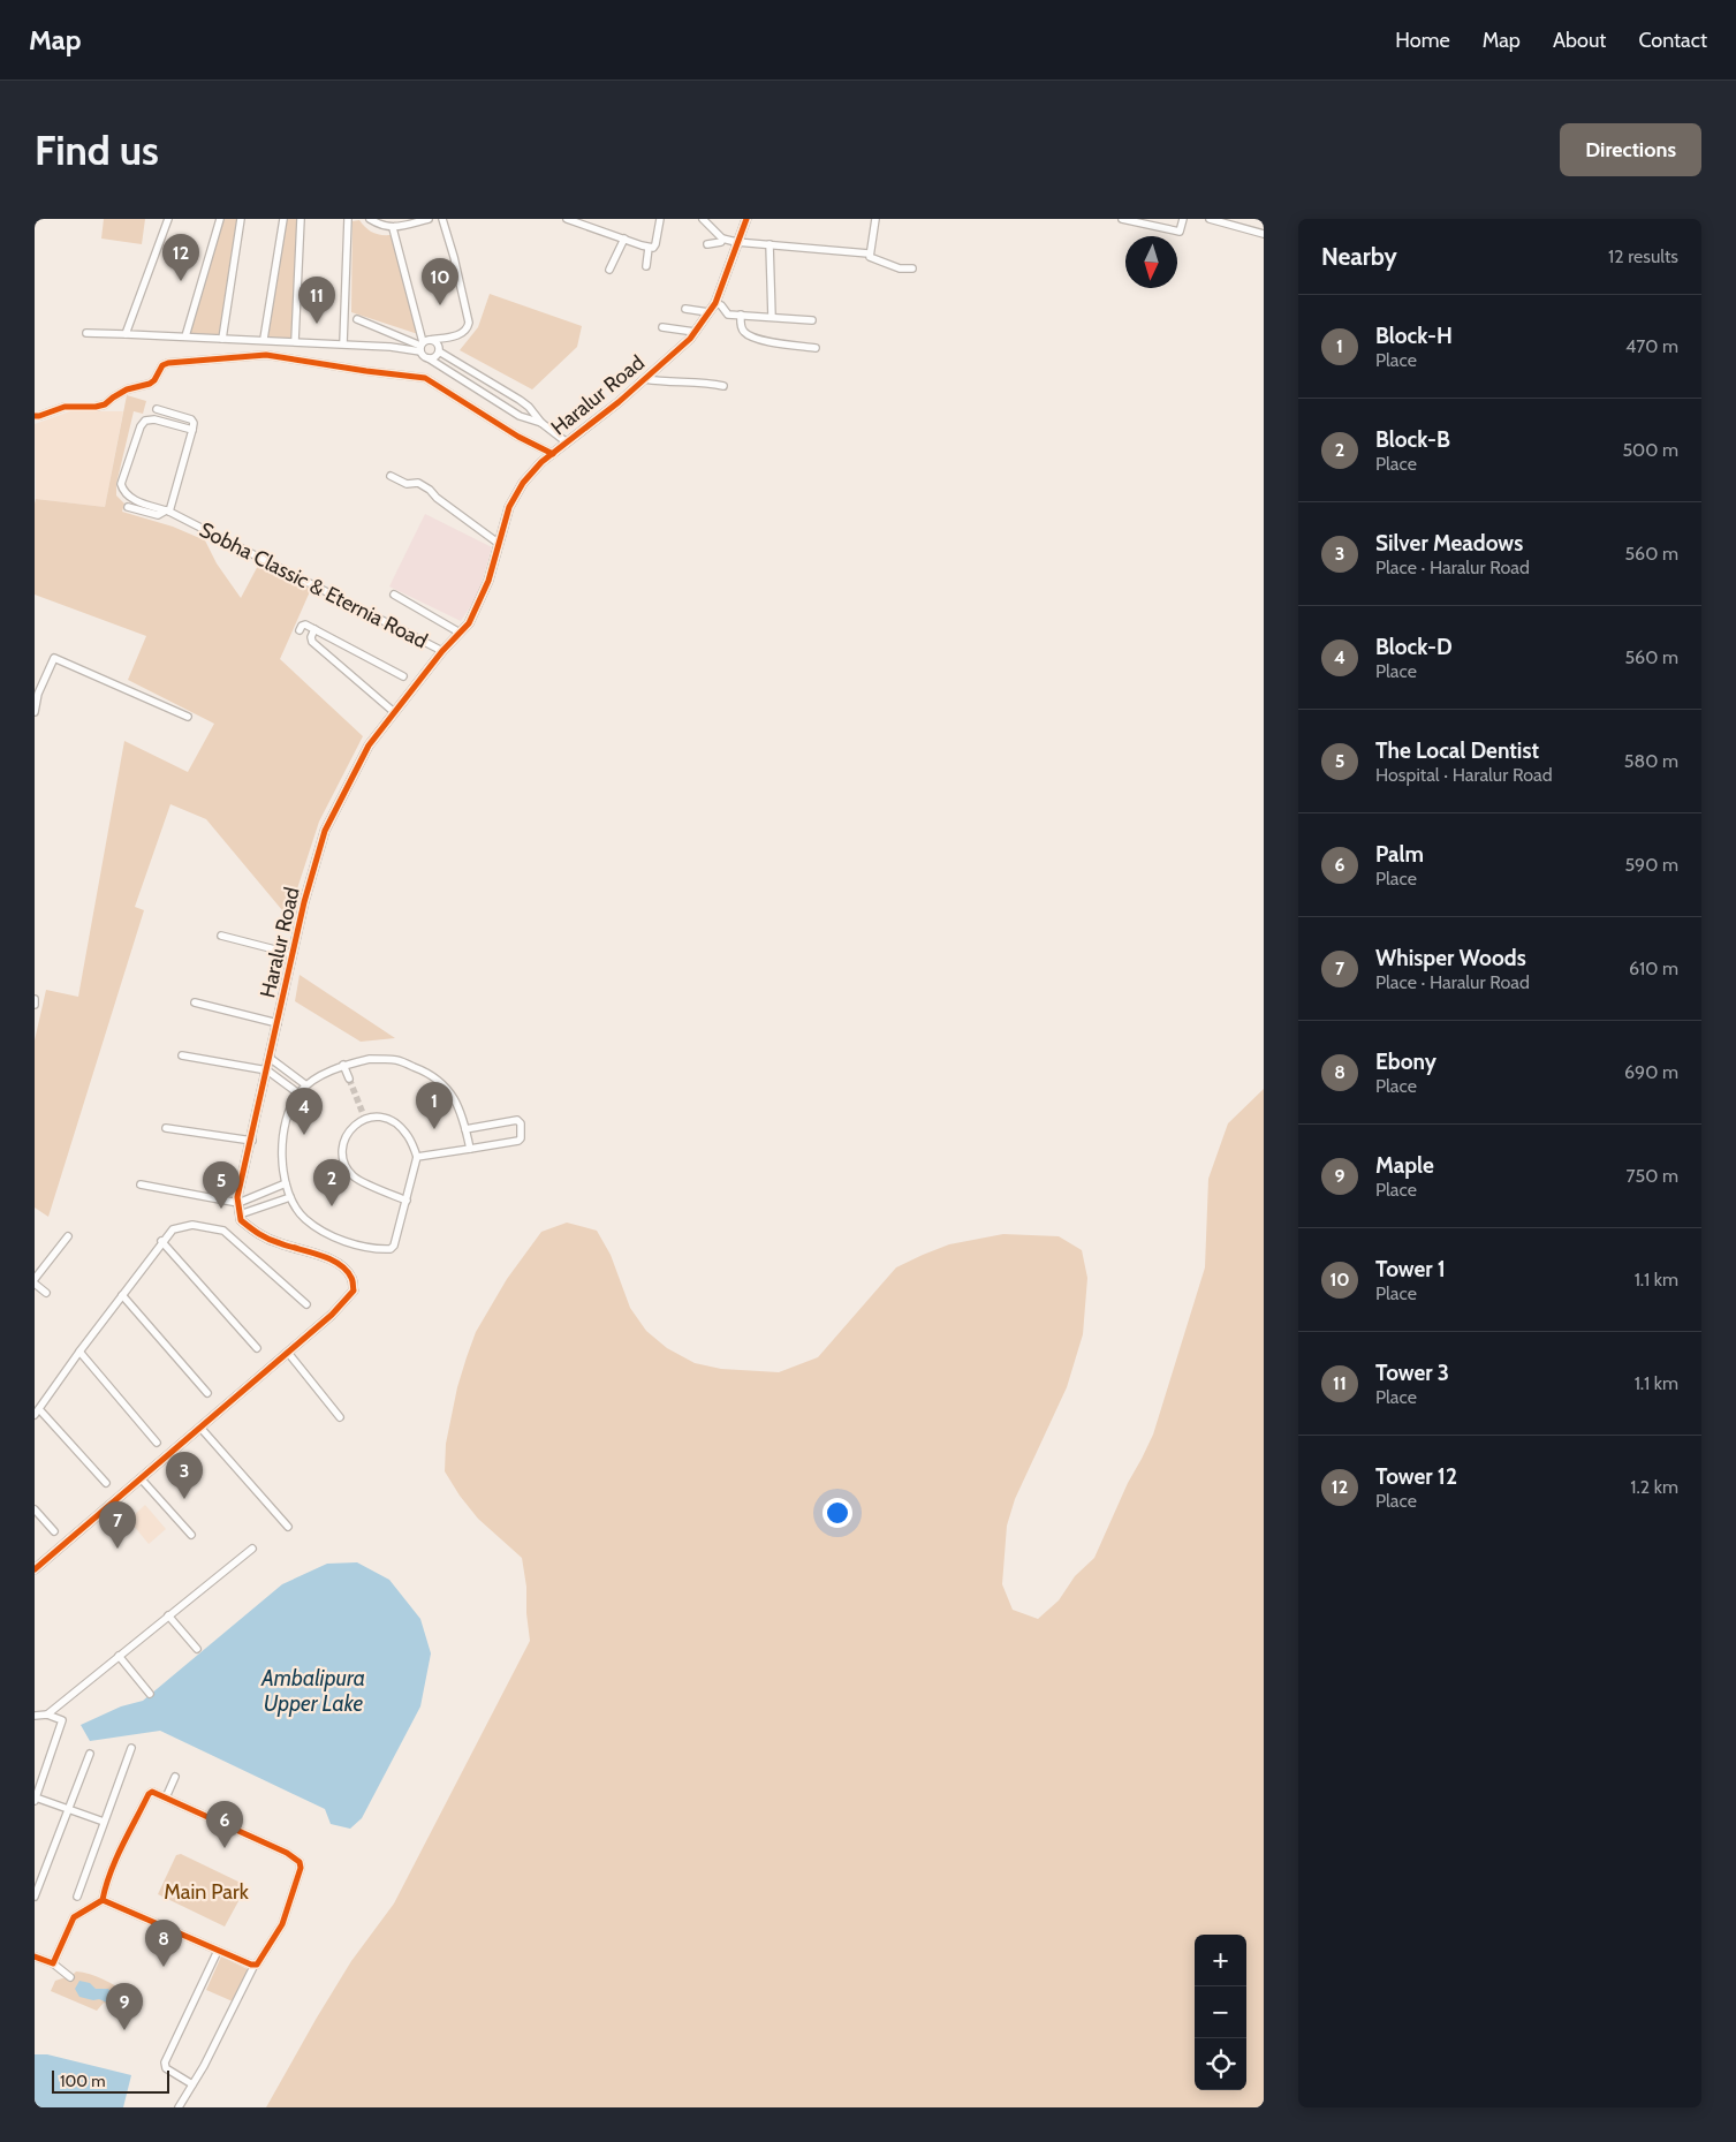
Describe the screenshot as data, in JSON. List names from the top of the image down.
{
  "streets": {
    "street": ["Haralur Road", "Sobha Classic & Eternia Road"]
  },
  "crossings": [
    ["Haralur Road", "Sobha Classic & Eternia Road"]
  ],
  "water": ["Ambalipura Upper Lake"],
  "parks": ["Main Park"],
  "scale_bar": "100 m",
  "north": "bottom",
  "page": {
    "header": "Map",
    "nav": [
      "Home",
      "Map",
      "About",
      "Contact"
    ],
    "buttons": "Directions",
    "title": "Find us",
    "heading": ["Nearby", "12 results"],
    "pins": [
      "12",
      "10",
      "11",
      "1",
      "4",
      "2",
      "5",
      "3",
      "7",
      "6",
      "8",
      "9"
    ],
    "list": [
      {
        "mark": "1",
        "name": "Block-H",
        "note": "Place",
        "value": "470 m"
      },
      {
        "mark": "2",
        "name": "Block-B",
        "note": "Place",
        "value": "500 m"
      },
      {
        "mark": "3",
        "name": "Silver Meadows",
        "note": "Place · Haralur Road",
        "value": "560 m"
      },
      {
        "mark": "4",
        "name": "Block-D",
        "note": "Place",
        "value": "560 m"
      },
      {
        "mark": "5",
        "name": "The Local Dentist",
        "note": "Hospital · Haralur Road",
        "value": "580 m"
      },
      {
        "mark": "6",
        "name": "Palm",
        "note": "Place",
        "value": "590 m"
      },
      {
        "mark": "7",
        "name": "Whisper Woods",
        "note": "Place · Haralur Road",
        "value": "610 m"
      },
      {
        "mark": "8",
        "name": "Ebony",
        "note": "Place",
        "value": "690 m"
      },
      {
        "mark": "9",
        "name": "Maple",
        "note": "Place",
        "value": "750 m"
      },
      {
        "mark": "10",
        "name": "Tower 1",
        "note": "Place",
        "value": "1.1 km"
      },
      {
        "mark": "11",
        "name": "Tower 3",
        "note": "Place",
        "value": "1.1 km"
      },
      {
        "mark": "12",
        "name": "Tower 12",
        "note": "Place",
        "value": "1.2 km"
      }
    ],
    "map_buttons": ["+", "−"],
    "scale": "100 m"
  }
}
